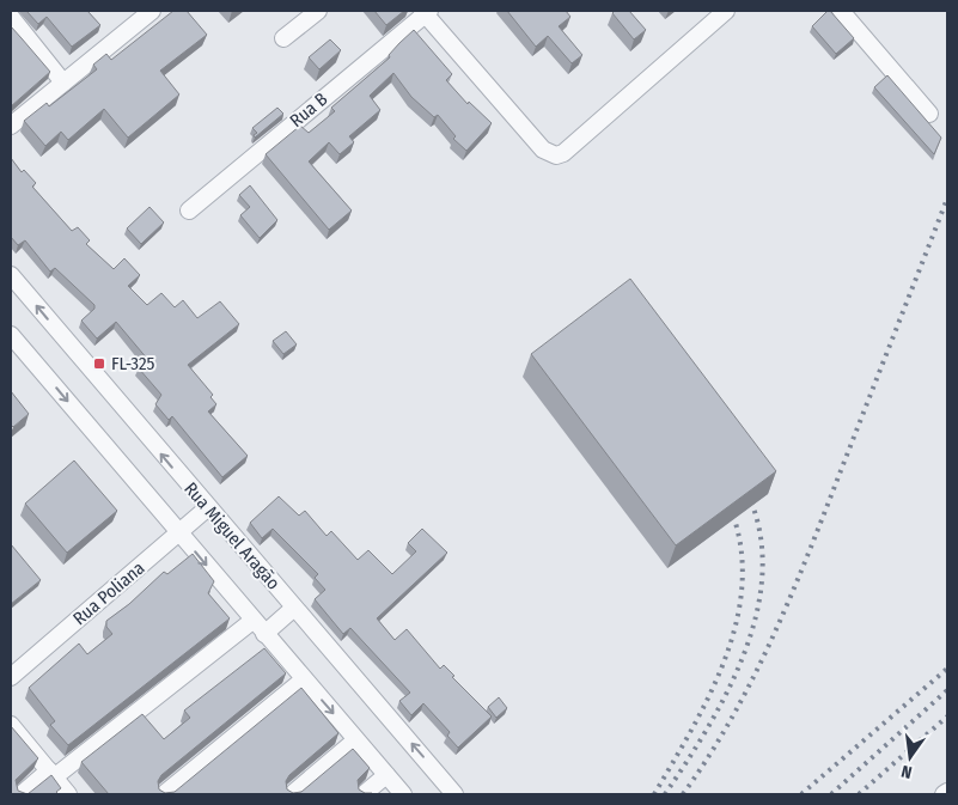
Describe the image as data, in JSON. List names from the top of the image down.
{
  "streets": {
    "street": ["Rua B", "Rua Miguel Aragão", "Rua Poliana"]
  },
  "crossings": [
    ["Rua Miguel Aragão", "Rua Poliana"]
  ],
  "places": {
    "transit": ["FL-325"]
  },
  "north": "bottom"
}
